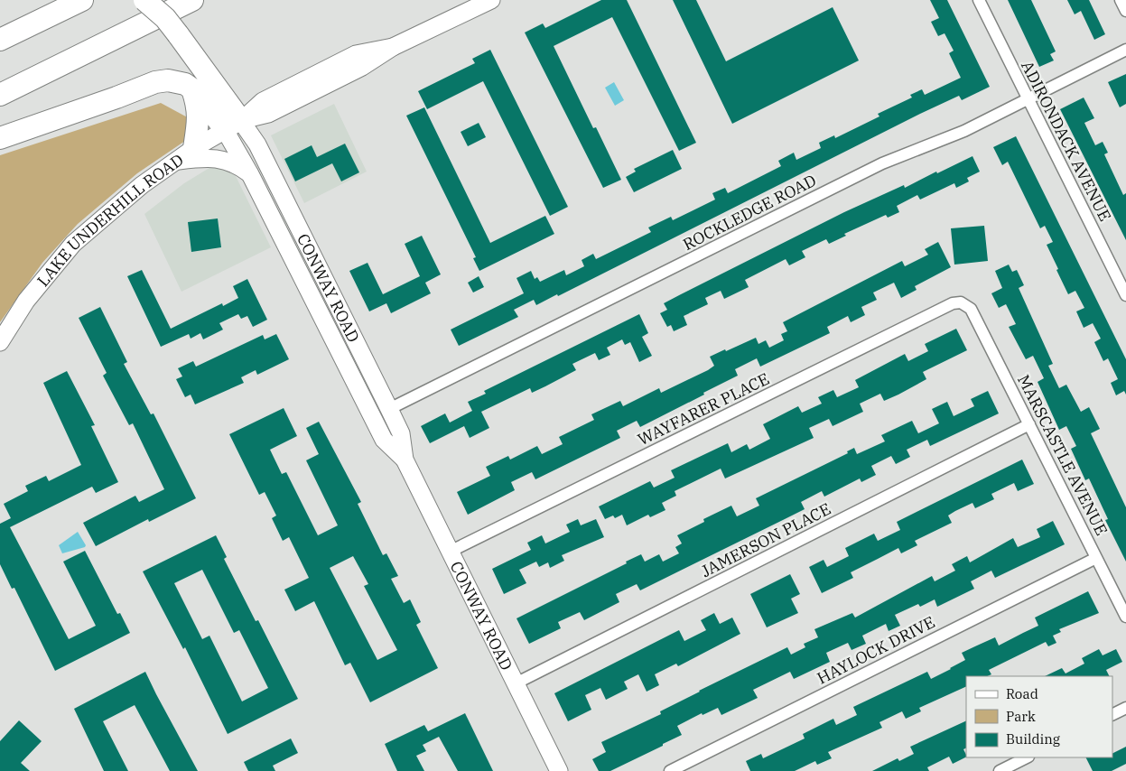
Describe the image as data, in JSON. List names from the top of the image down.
{
  "streets": {
    "main road": ["LAKE UNDERHILL ROAD", "CONWAY ROAD"],
    "street": [
      "ADIRONDACK AVENUE",
      "ROCKLEDGE ROAD",
      "WAYFARER PLACE",
      "MARSCASTLE AVENUE",
      "JAMERSON PLACE",
      "HAYLOCK DRIVE"
    ]
  },
  "crossings": [
    ["ADIRONDACK AVENUE", "ROCKLEDGE ROAD"],
    ["ROCKLEDGE ROAD", "CONWAY ROAD"],
    ["LAKE UNDERHILL ROAD", "CONWAY ROAD"],
    ["CONWAY ROAD", "WAYFARER PLACE"],
    ["CONWAY ROAD", "JAMERSON PLACE"],
    ["WAYFARER PLACE", "MARSCASTLE AVENUE"],
    ["MARSCASTLE AVENUE", "JAMERSON PLACE"],
    ["MARSCASTLE AVENUE", "HAYLOCK DRIVE"]
  ],
  "legend": ["Road", "Park", "Building"]
}
